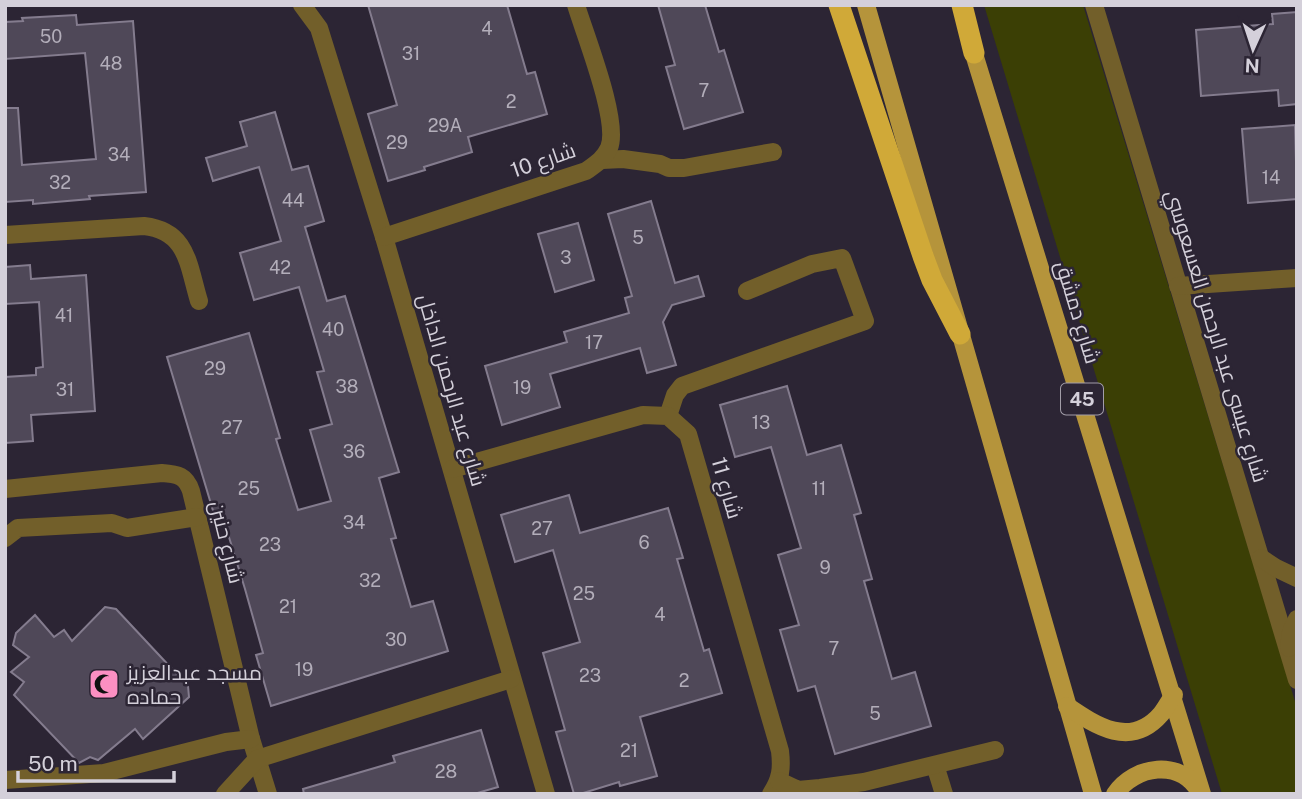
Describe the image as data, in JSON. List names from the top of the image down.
{
  "streets": {
    "main road": ["شارع دمشق", "45"],
    "street": [
      "شارع 10",
      "شارع عيسى عبد الرحمن العسعوسي",
      "شارع عبد الرحمن الداخل",
      "شارع 11",
      "شارع حنين"
    ]
  },
  "crossings": [
    ["شارع 10", "شارع عبد الرحمن الداخل"]
  ],
  "places": {
    "mosque": ["مسجد عبدالعزيز حماده"]
  },
  "house_numbers": [
    "4",
    "50",
    "31",
    "48",
    "7",
    "2",
    "29A",
    "29",
    "34",
    "14",
    "32",
    "44",
    "5",
    "3",
    "42",
    "41",
    "40",
    "17",
    "29",
    "38",
    "19",
    "31",
    "13",
    "27",
    "36",
    "25",
    "11",
    "34",
    "27",
    "6",
    "23",
    "9",
    "32",
    "25",
    "21",
    "4",
    "30",
    "7",
    "19",
    "23",
    "2",
    "5",
    "21",
    "28"
  ],
  "scale_bar": "50 m",
  "north": "bottom"
}
